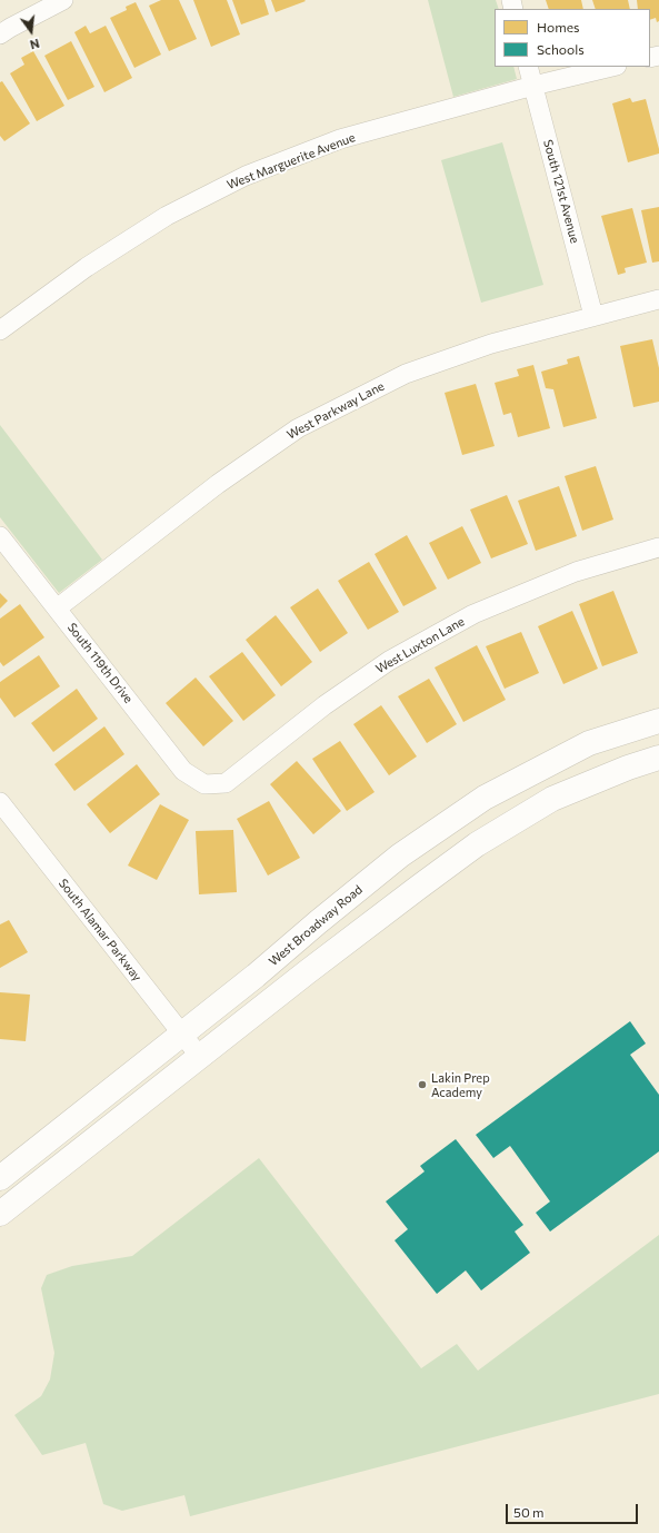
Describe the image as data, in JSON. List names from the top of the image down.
{
  "streets": {
    "main road": ["West Broadway Road"],
    "street": [
      "West Marguerite Avenue",
      "South 121st Avenue",
      "West Parkway Lane",
      "West Luxton Lane",
      "South 119th Drive",
      "South Alamar Parkway"
    ]
  },
  "crossings": [
    ["West Marguerite Avenue", "South 121st Avenue"],
    ["South 121st Avenue", "West Parkway Lane"],
    ["West Parkway Lane", "South 119th Drive"],
    ["West Luxton Lane", "South 119th Drive"],
    ["West Broadway Road", "South Alamar Parkway"]
  ],
  "places": ["Lakin Prep Academy"],
  "legend": ["Homes", "Schools"],
  "scale_bar": "50 m",
  "north": "bottom"
}
